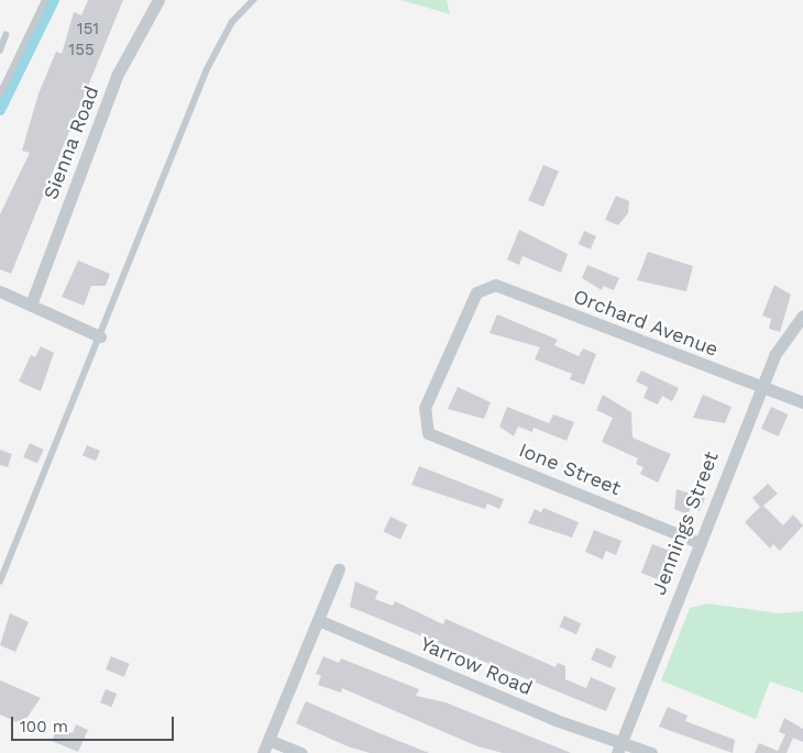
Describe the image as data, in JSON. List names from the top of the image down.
{
  "streets": {
    "street": [
      "Sienna Road",
      "Orchard Avenue",
      "Ione Street",
      "Jennings Street",
      "Yarrow Road"
    ]
  },
  "crossings": [
    ["Orchard Avenue", "Ione Street"],
    ["Orchard Avenue", "Jennings Street"],
    ["Ione Street", "Jennings Street"],
    ["Jennings Street", "Yarrow Road"]
  ],
  "house_numbers": ["151", "155"],
  "scale_bar": "100 m"
}
